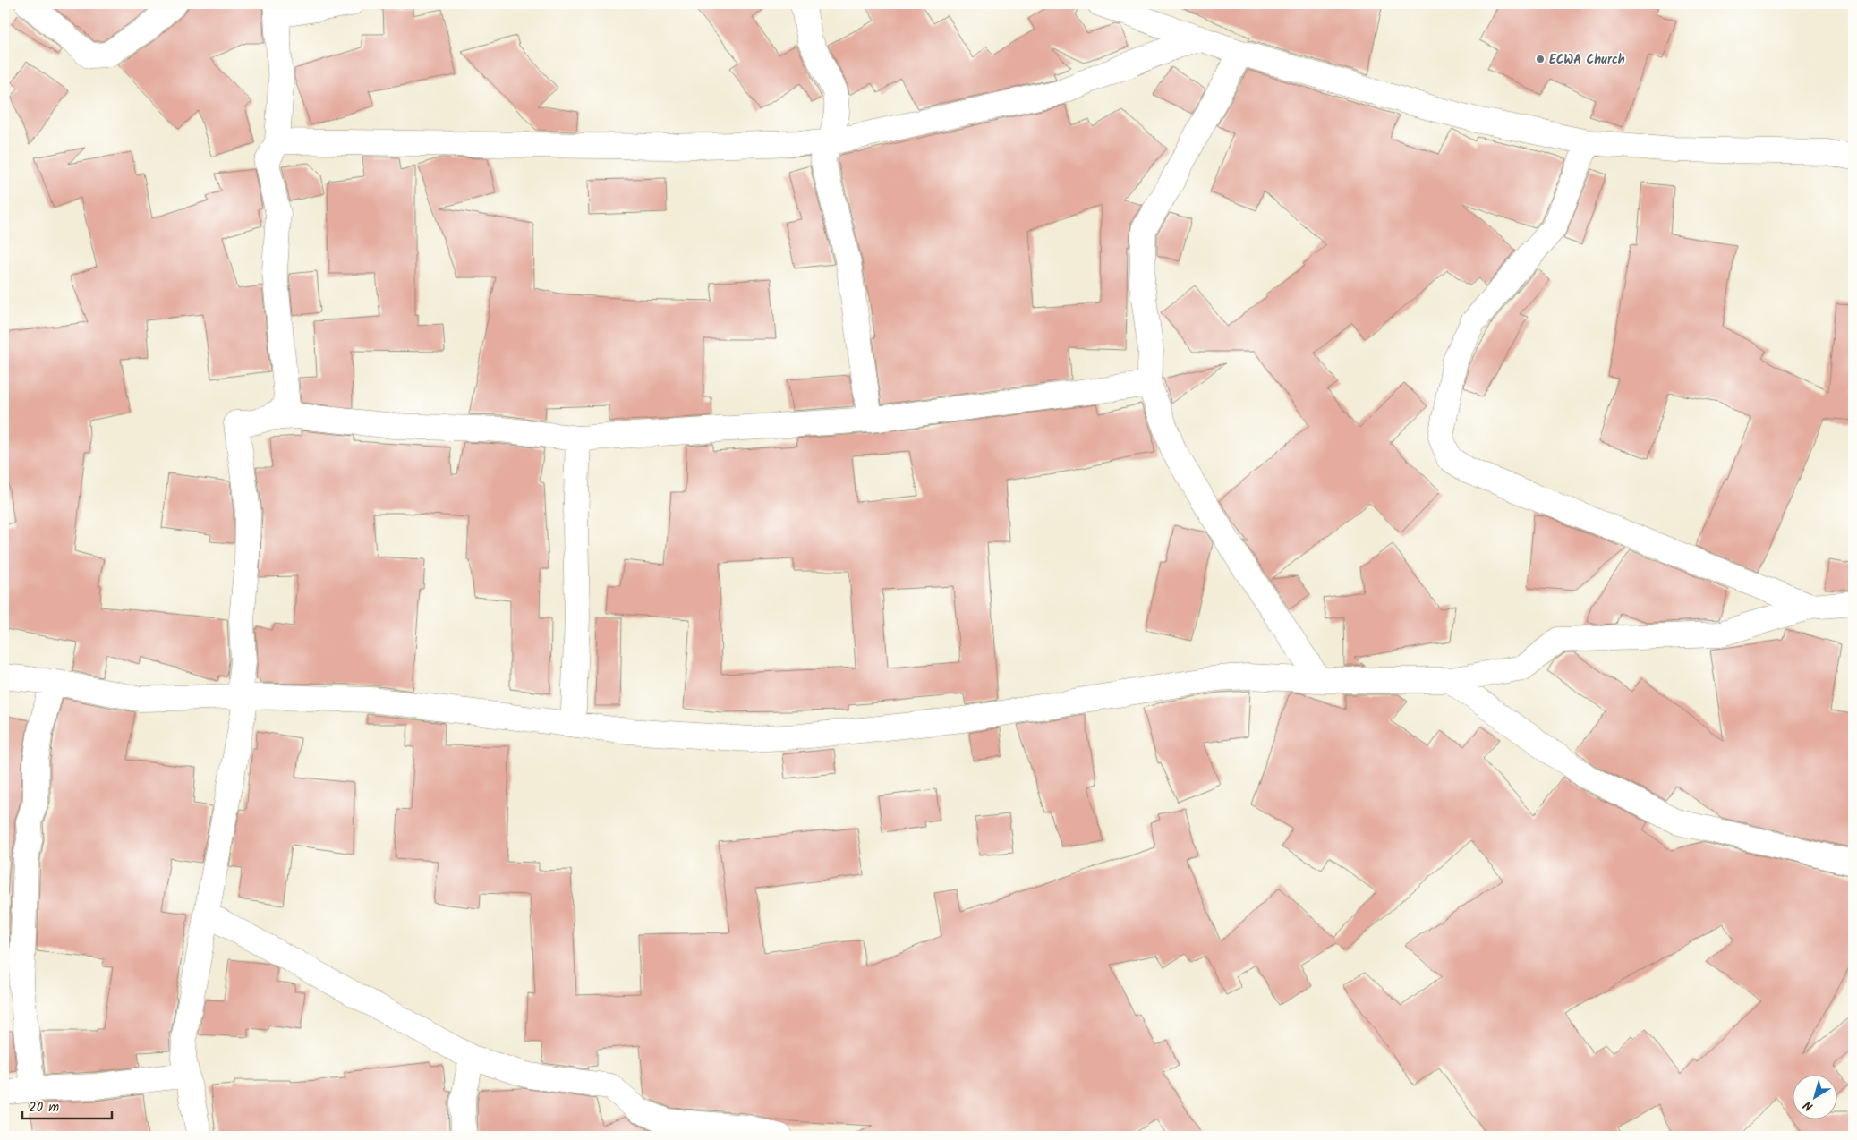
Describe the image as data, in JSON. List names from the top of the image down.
{
  "places": ["ECWA Church"],
  "scale_bar": "20 m",
  "north": "bottom left"
}
